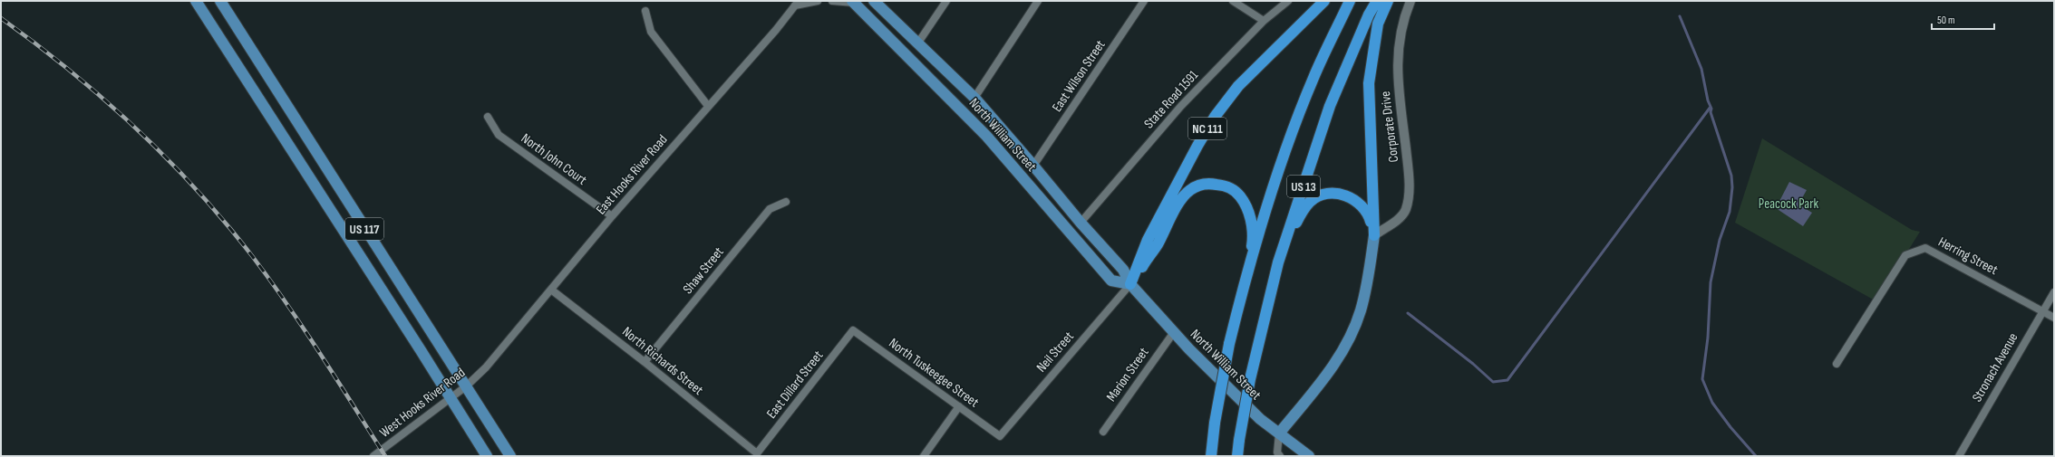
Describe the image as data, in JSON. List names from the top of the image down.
{
  "streets": {
    "highway": ["NC 111", "US 13"],
    "main road": ["North William Street", "US 117"],
    "street": [
      "East Wilson Street",
      "State Road 1591",
      "Corporate Drive",
      "North John Court",
      "East Hooks River Road",
      "Herring Street",
      "Shaw Street",
      "Neil Street",
      "North Richards Street",
      "Stronach Avenue",
      "North Tuskeegee Street",
      "Marion Street",
      "East Dillard Street",
      "West Hooks River Road"
    ]
  },
  "crossings": [
    ["East Wilson Street", "North William Street"],
    ["State Road 1591", "North William Street"],
    ["NC 111", "North William Street"],
    ["NC 111", "Neil Street"],
    ["North William Street", "Neil Street"],
    ["North William Street", "Marion Street"],
    ["North John Court", "East Hooks River Road"],
    ["East Hooks River Road", "North Richards Street"],
    ["East Hooks River Road", "West Hooks River Road"],
    ["US 117", "West Hooks River Road"],
    ["Herring Street", "Stronach Avenue"],
    ["Shaw Street", "North Richards Street"],
    ["Neil Street", "North Tuskeegee Street"],
    ["North Richards Street", "East Dillard Street"],
    ["North Tuskeegee Street", "East Dillard Street"]
  ],
  "parks": ["Peacock Park"],
  "scale_bar": "50 m"
}
